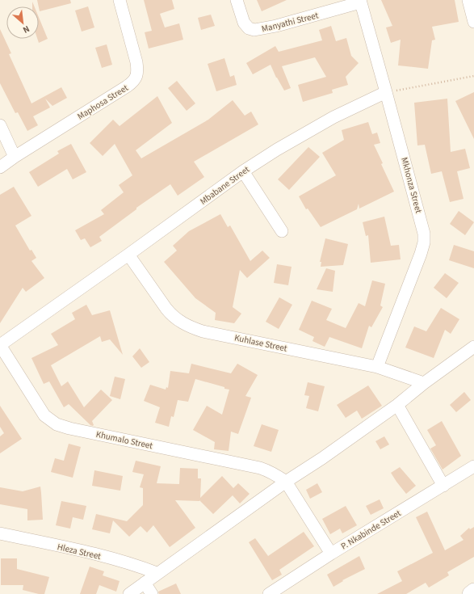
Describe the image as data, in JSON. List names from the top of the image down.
{
  "streets": {
    "street": [
      "Manyathi Street",
      "Maphosa Street",
      "Mbabane Street",
      "Mkhonza Street",
      "Kuhlase Street",
      "Khumalo Street",
      "P. Nkabinde Street",
      "Hleza Street"
    ]
  },
  "crossings": [
    ["Manyathi Street", "Mkhonza Street"],
    ["Mbabane Street", "Mkhonza Street"],
    ["Mbabane Street", "Kuhlase Street"],
    ["Mbabane Street", "Khumalo Street"],
    ["Mkhonza Street", "Kuhlase Street"]
  ],
  "north": "bottom right"
}
